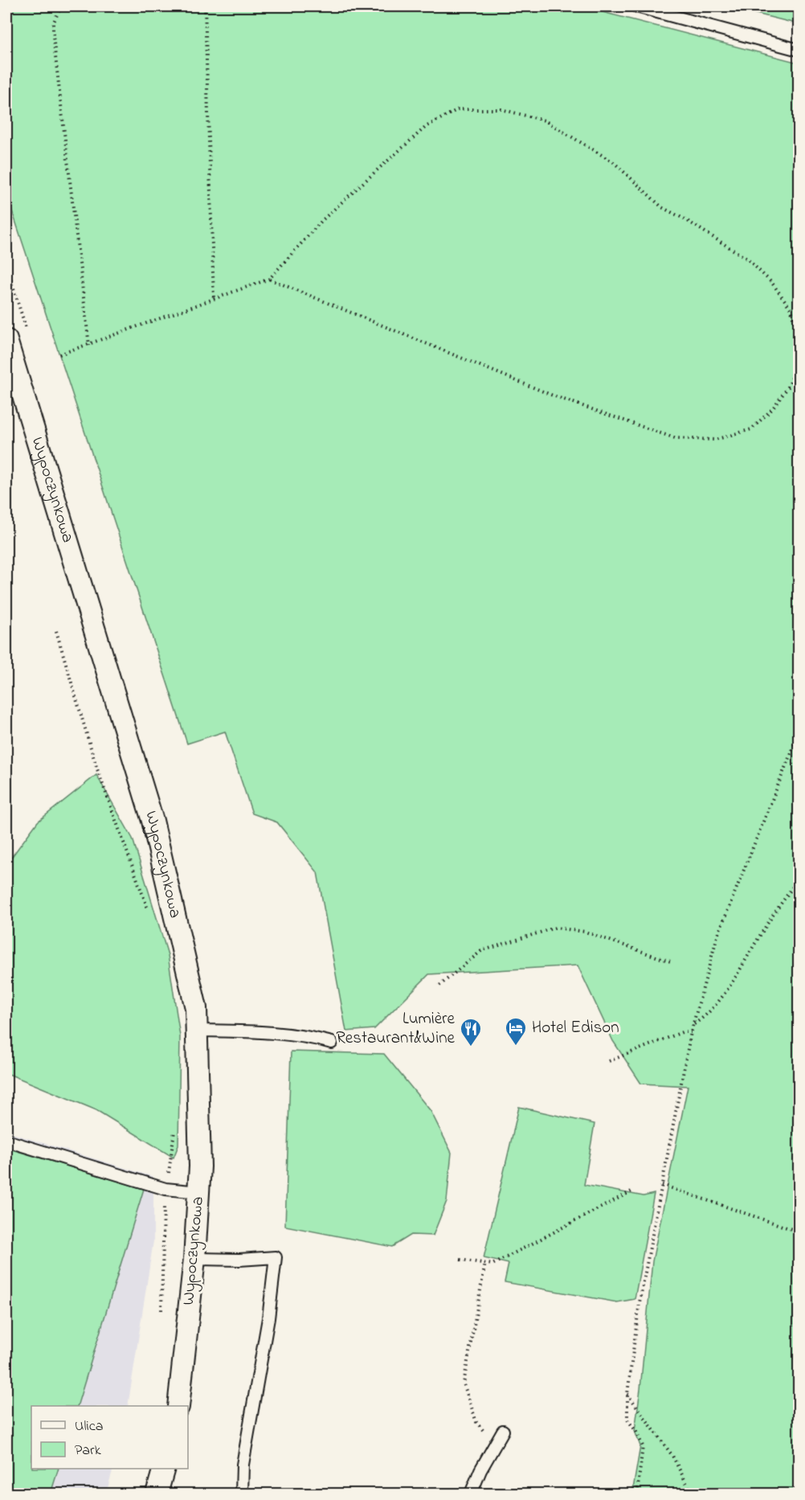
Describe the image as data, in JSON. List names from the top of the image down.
{
  "streets": {
    "street": ["Wypoczynkowa"]
  },
  "places": {
    "hotel": ["Hotel Edison"],
    "restaurant": ["Lumière Restaurant&Wine"]
  },
  "legend": ["Ulica", "Park"]
}
